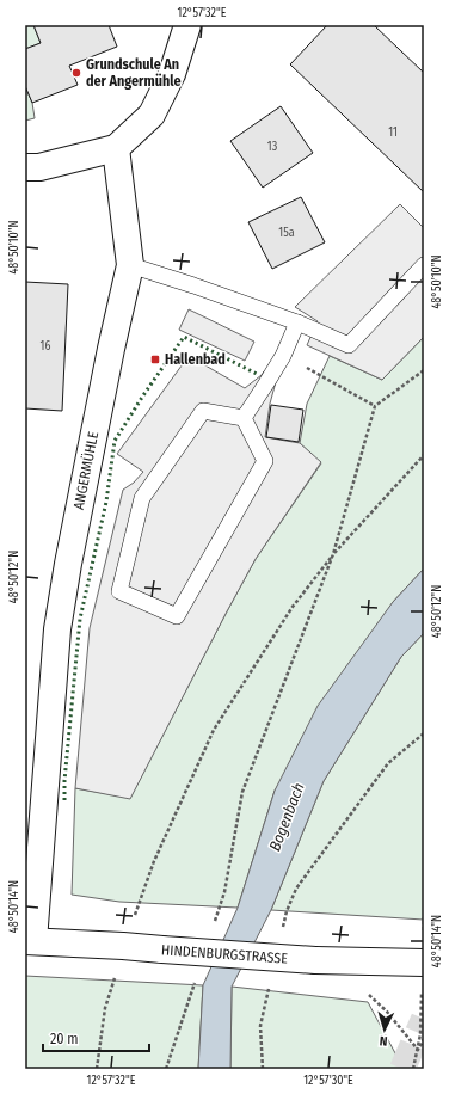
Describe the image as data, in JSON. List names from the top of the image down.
{
  "streets": {
    "street": ["ANGERMÜHLE", "HINDENBURGSTRASSE"]
  },
  "crossings": [
    ["ANGERMÜHLE", "HINDENBURGSTRASSE"]
  ],
  "water": ["Bogenbach"],
  "places": {
    "other": ["Grundschule An der Angermühle"],
    "transit": ["Hallenbad"]
  },
  "house_numbers": [
    "11",
    "13",
    "15a",
    "16"
  ],
  "scale_bar": "20 m",
  "north": "bottom",
  "coordinates": [
    "12°57'32\"E",
    "48°50'10\"N",
    "48°50'12\"N",
    "48°50'14\"N",
    "12°57'30\"E"
  ]
}
